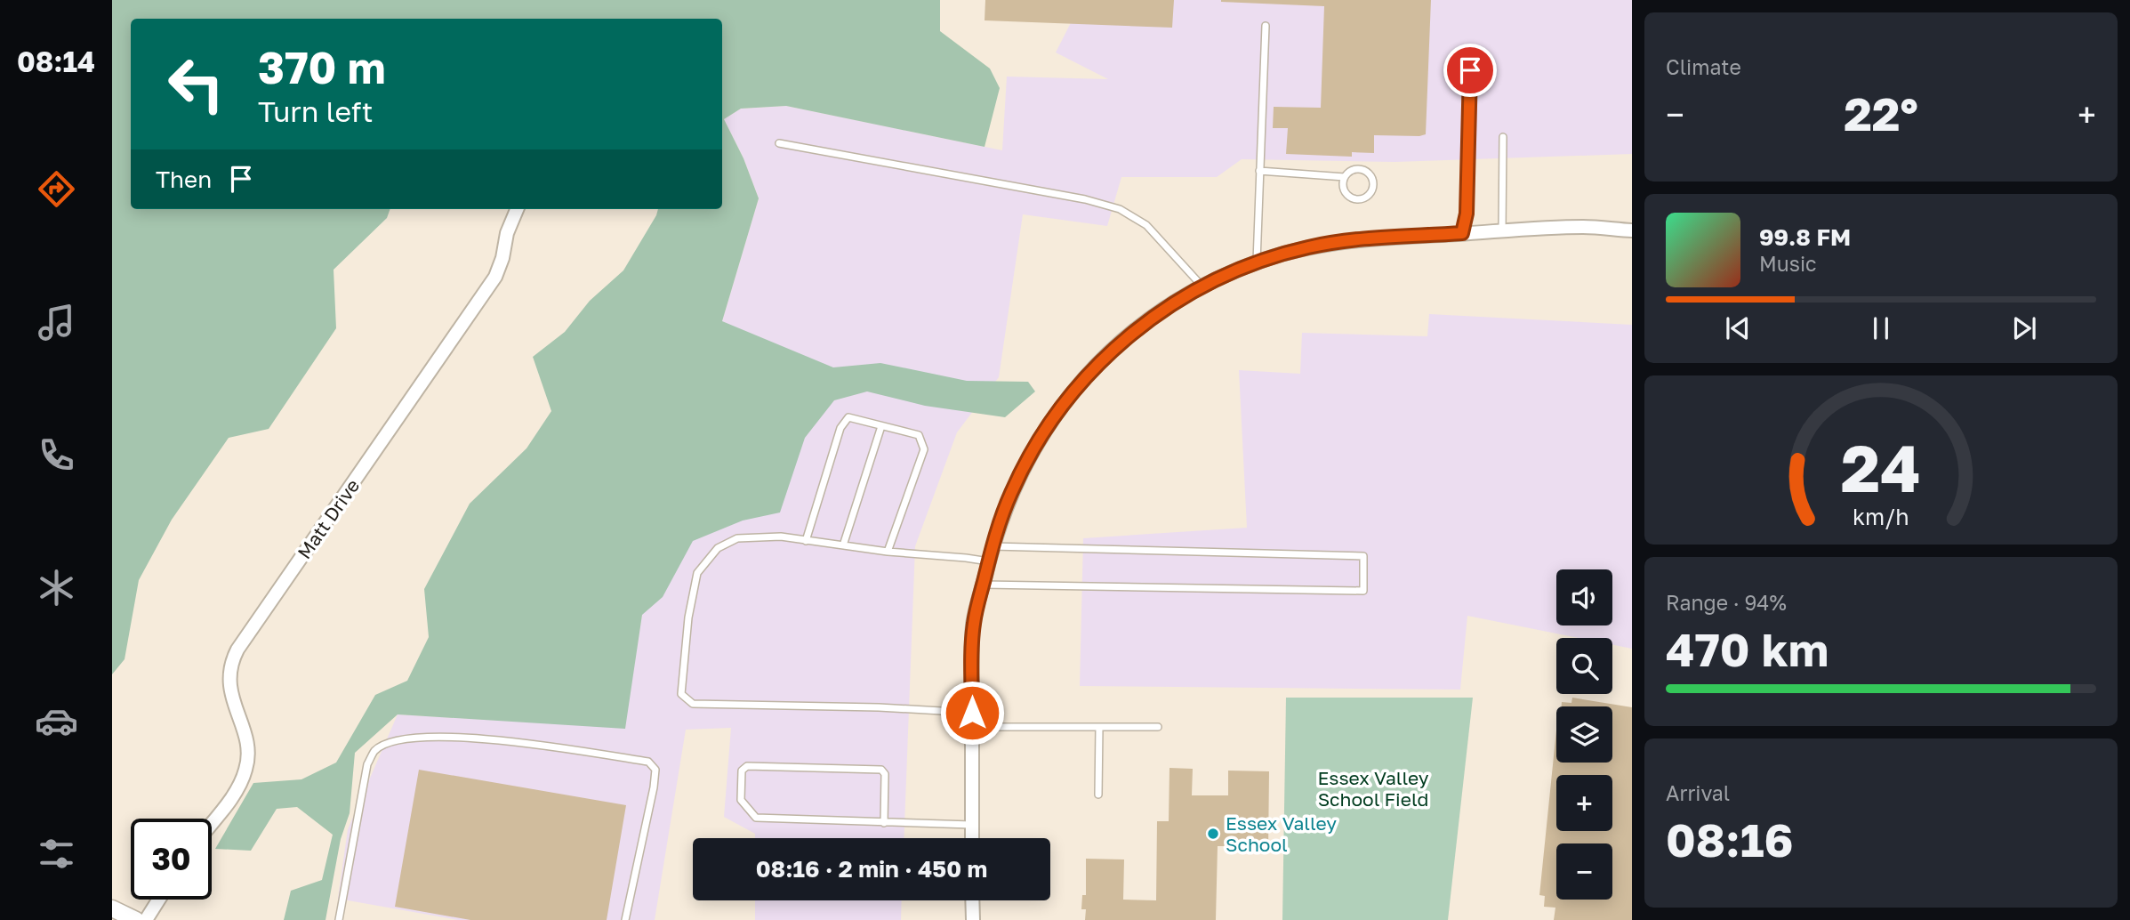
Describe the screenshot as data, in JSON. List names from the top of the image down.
{
  "streets": {
    "street": ["Matt Drive"]
  },
  "parks": ["Essex Valley School Field"],
  "places": ["Essex Valley School"],
  "page": {
    "tabs": "08:14",
    "tile": [
      "Climate",
      ["Range · 94%", "470 km"],
      ["Arrival", "08:16"]
    ],
    "turn": ["370 m", "Turn left"],
    "heat": ["−", "22°", "+"],
    "then": "Then",
    "song": ["99.8 FM", "Music"],
    "map_buttons": ["+", "−"],
    "limit": "30",
    "trip": "08:16 · 2 min · 450 m",
    "gauge": ["24", "km/h"]
  }
}
